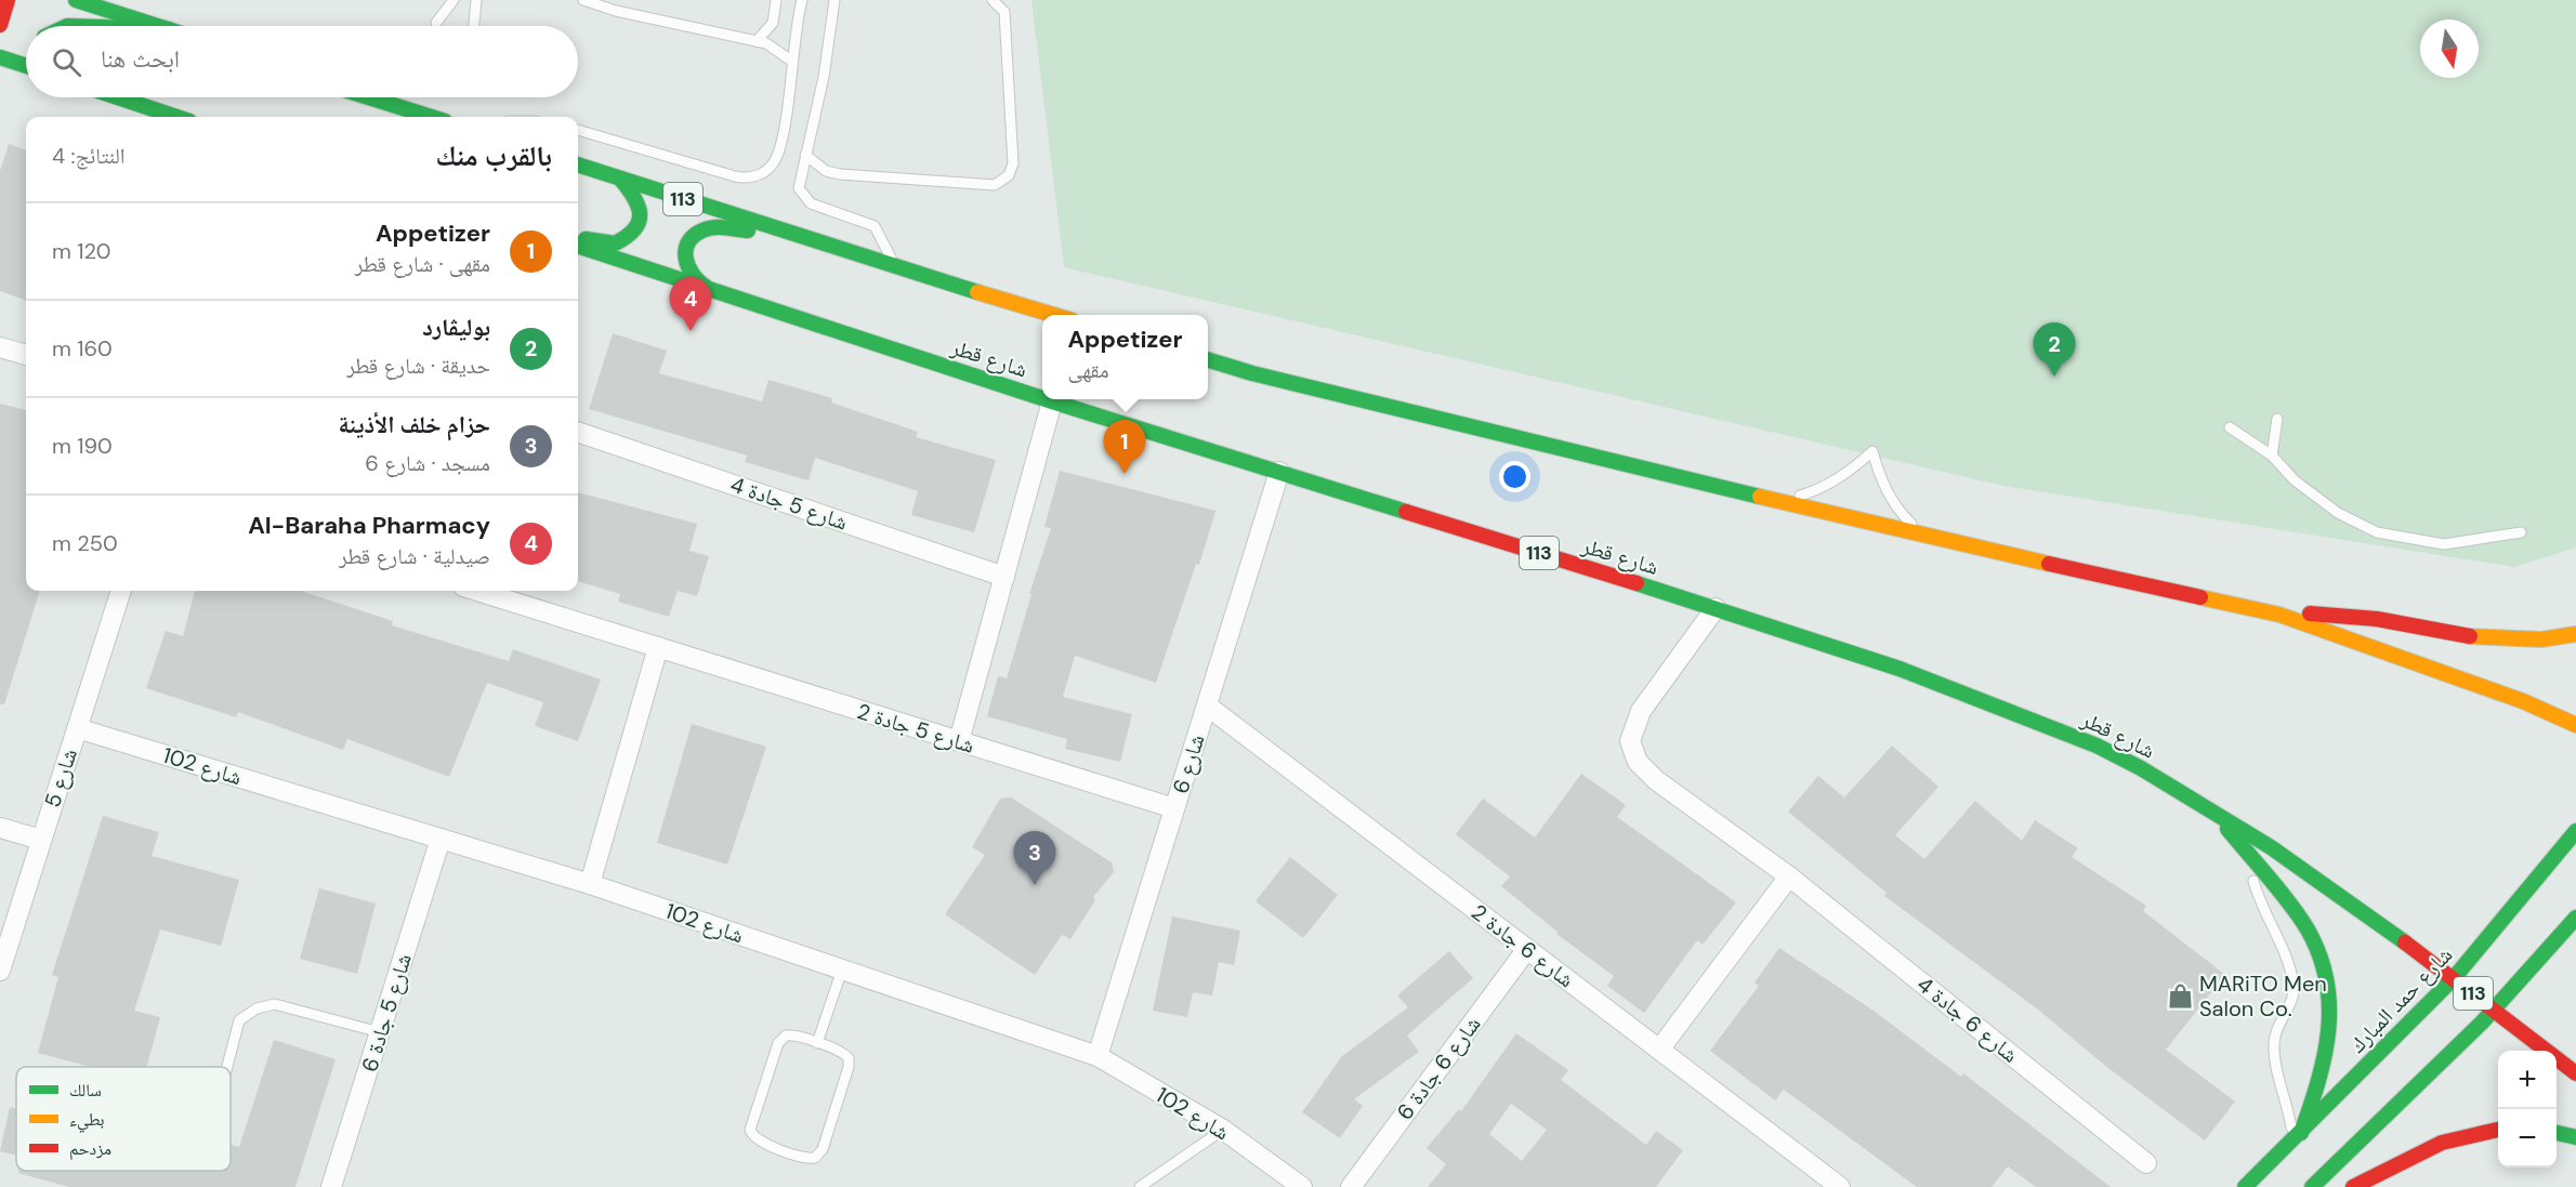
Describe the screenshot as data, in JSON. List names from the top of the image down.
{
  "streets": {
    "main road": ["113", "شارع قطر", "شارع حمد المبارك"],
    "street": [
      "شارع 5 جادة 4",
      "شارع 5 جادة 2",
      "شارع 6",
      "شارع 102",
      "شارع 5",
      "شارع 6 جادة 2",
      "شارع 5 جادة 6",
      "شارع 6 جادة 4",
      "شارع 6 جادة 6"
    ]
  },
  "crossings": [
    ["شارع قطر", "شارع 6"],
    ["شارع قطر", "شارع حمد المبارك"],
    ["شارع قطر", "شارع 6 جادة 4"],
    ["شارع 5 جادة 2", "شارع 6"],
    ["شارع 6", "شارع 102"],
    ["شارع 6", "شارع 6 جادة 2"],
    ["شارع 102", "شارع 5"],
    ["شارع 102", "شارع 5 جادة 6"],
    ["شارع 6 جادة 2", "شارع 6 جادة 6"]
  ],
  "places": {
    "shop": ["MARiTO Men Salon Co."]
  },
  "legend": ["سالك", "بطيء", "مزدحم"],
  "north": "bottom",
  "page": {
    "search": "ابحث هنا",
    "heading": ["بالقرب منك", "النتائج: 4"],
    "list": [
      {
        "mark": "1",
        "name": "Appetizer",
        "note": "مقهى · شارع قطر",
        "value": "120 m"
      },
      {
        "mark": "2",
        "name": "بوليڤارد",
        "note": "حديقة · شارع قطر",
        "value": "160 m"
      },
      {
        "mark": "3",
        "name": "حزام خلف الأذينة",
        "note": "مسجد · شارع 6",
        "value": "190 m"
      },
      {
        "mark": "4",
        "name": "Al-Baraha Pharmacy",
        "note": "صيدلية · شارع قطر",
        "value": "250 m"
      }
    ],
    "pins": [
      "4",
      "2",
      "1",
      "3"
    ],
    "popup": ["Appetizer", "مقهى"],
    "map_buttons": ["+", "−"]
  }
}
